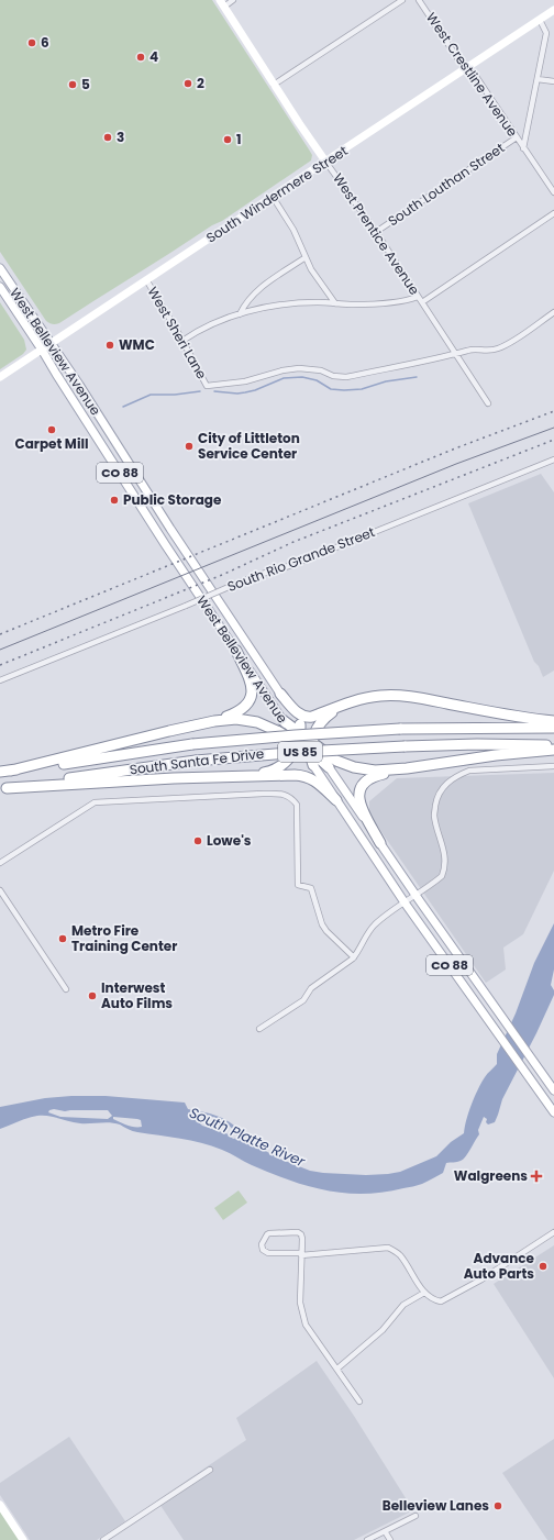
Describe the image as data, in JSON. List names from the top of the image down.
{
  "streets": {
    "highway": ["US 85", "South Santa Fe Drive"],
    "main road": [
      "South Windermere Street",
      "West Prentice Avenue",
      "West Belleview Avenue",
      "CO 88"
    ],
    "street": [
      "West Crestline Avenue",
      "South Louthan Street",
      "West Sheri Lane",
      "South Rio Grande Street"
    ]
  },
  "crossings": [
    ["West Crestline Avenue", "South Louthan Street"],
    ["West Crestline Avenue", "South Windermere Street"],
    ["South Louthan Street", "West Prentice Avenue"],
    ["South Windermere Street", "West Prentice Avenue"],
    ["South Windermere Street", "West Sheri Lane"],
    ["South Windermere Street", "West Belleview Avenue"],
    ["West Prentice Avenue", "West Sheri Lane"]
  ],
  "water": ["South Platte River"],
  "places": {
    "other": [
      "6",
      "4",
      "2",
      "5",
      "3",
      "1",
      "WMC",
      "Carpet Mill",
      "City of Littleton Service Center",
      "Public Storage",
      "Lowe's",
      "Metro Fire Training Center",
      "Interwest Auto Films",
      "Advance Auto Parts",
      "Belleview Lanes"
    ],
    "health": ["Walgreens"]
  }
}
